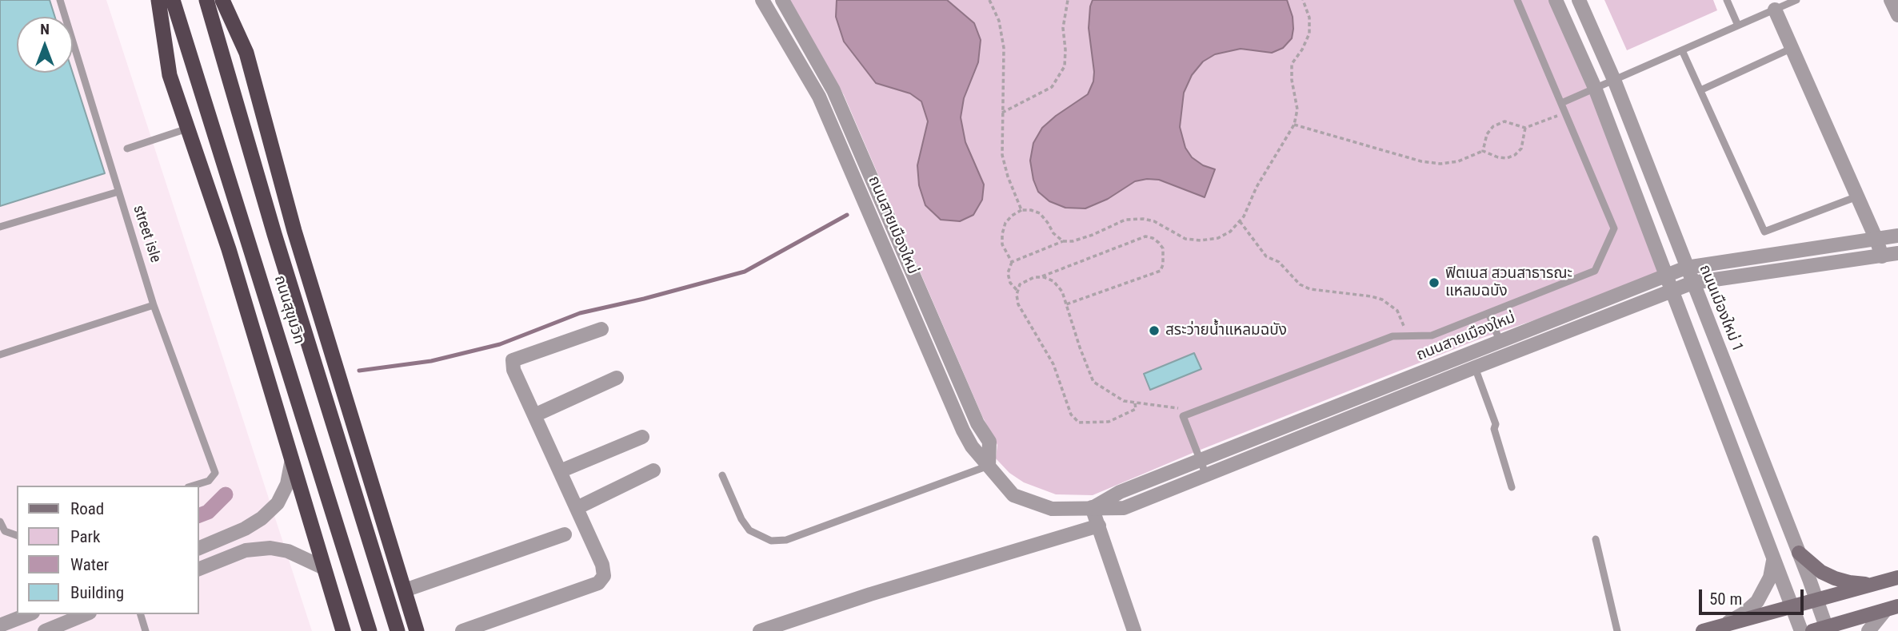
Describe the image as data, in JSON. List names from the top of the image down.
{
  "streets": {
    "highway": ["ถนนสุขุมวิท"],
    "street": ["ถนนสายเมืองใหม่", "ถนนเมืองใหม่ 1"],
    "lane": ["street isle"]
  },
  "crossings": [
    ["ถนนสายเมืองใหม่", "ถนนเมืองใหม่ 1"]
  ],
  "places": ["ฟิตเนส สวนสาธารณะ แหลมฉบัง", "สระว่ายน้ำแหลมฉบัง"],
  "legend": [
    "Road",
    "Park",
    "Water",
    "Building"
  ],
  "scale_bar": "50 m",
  "north": "top"
}
